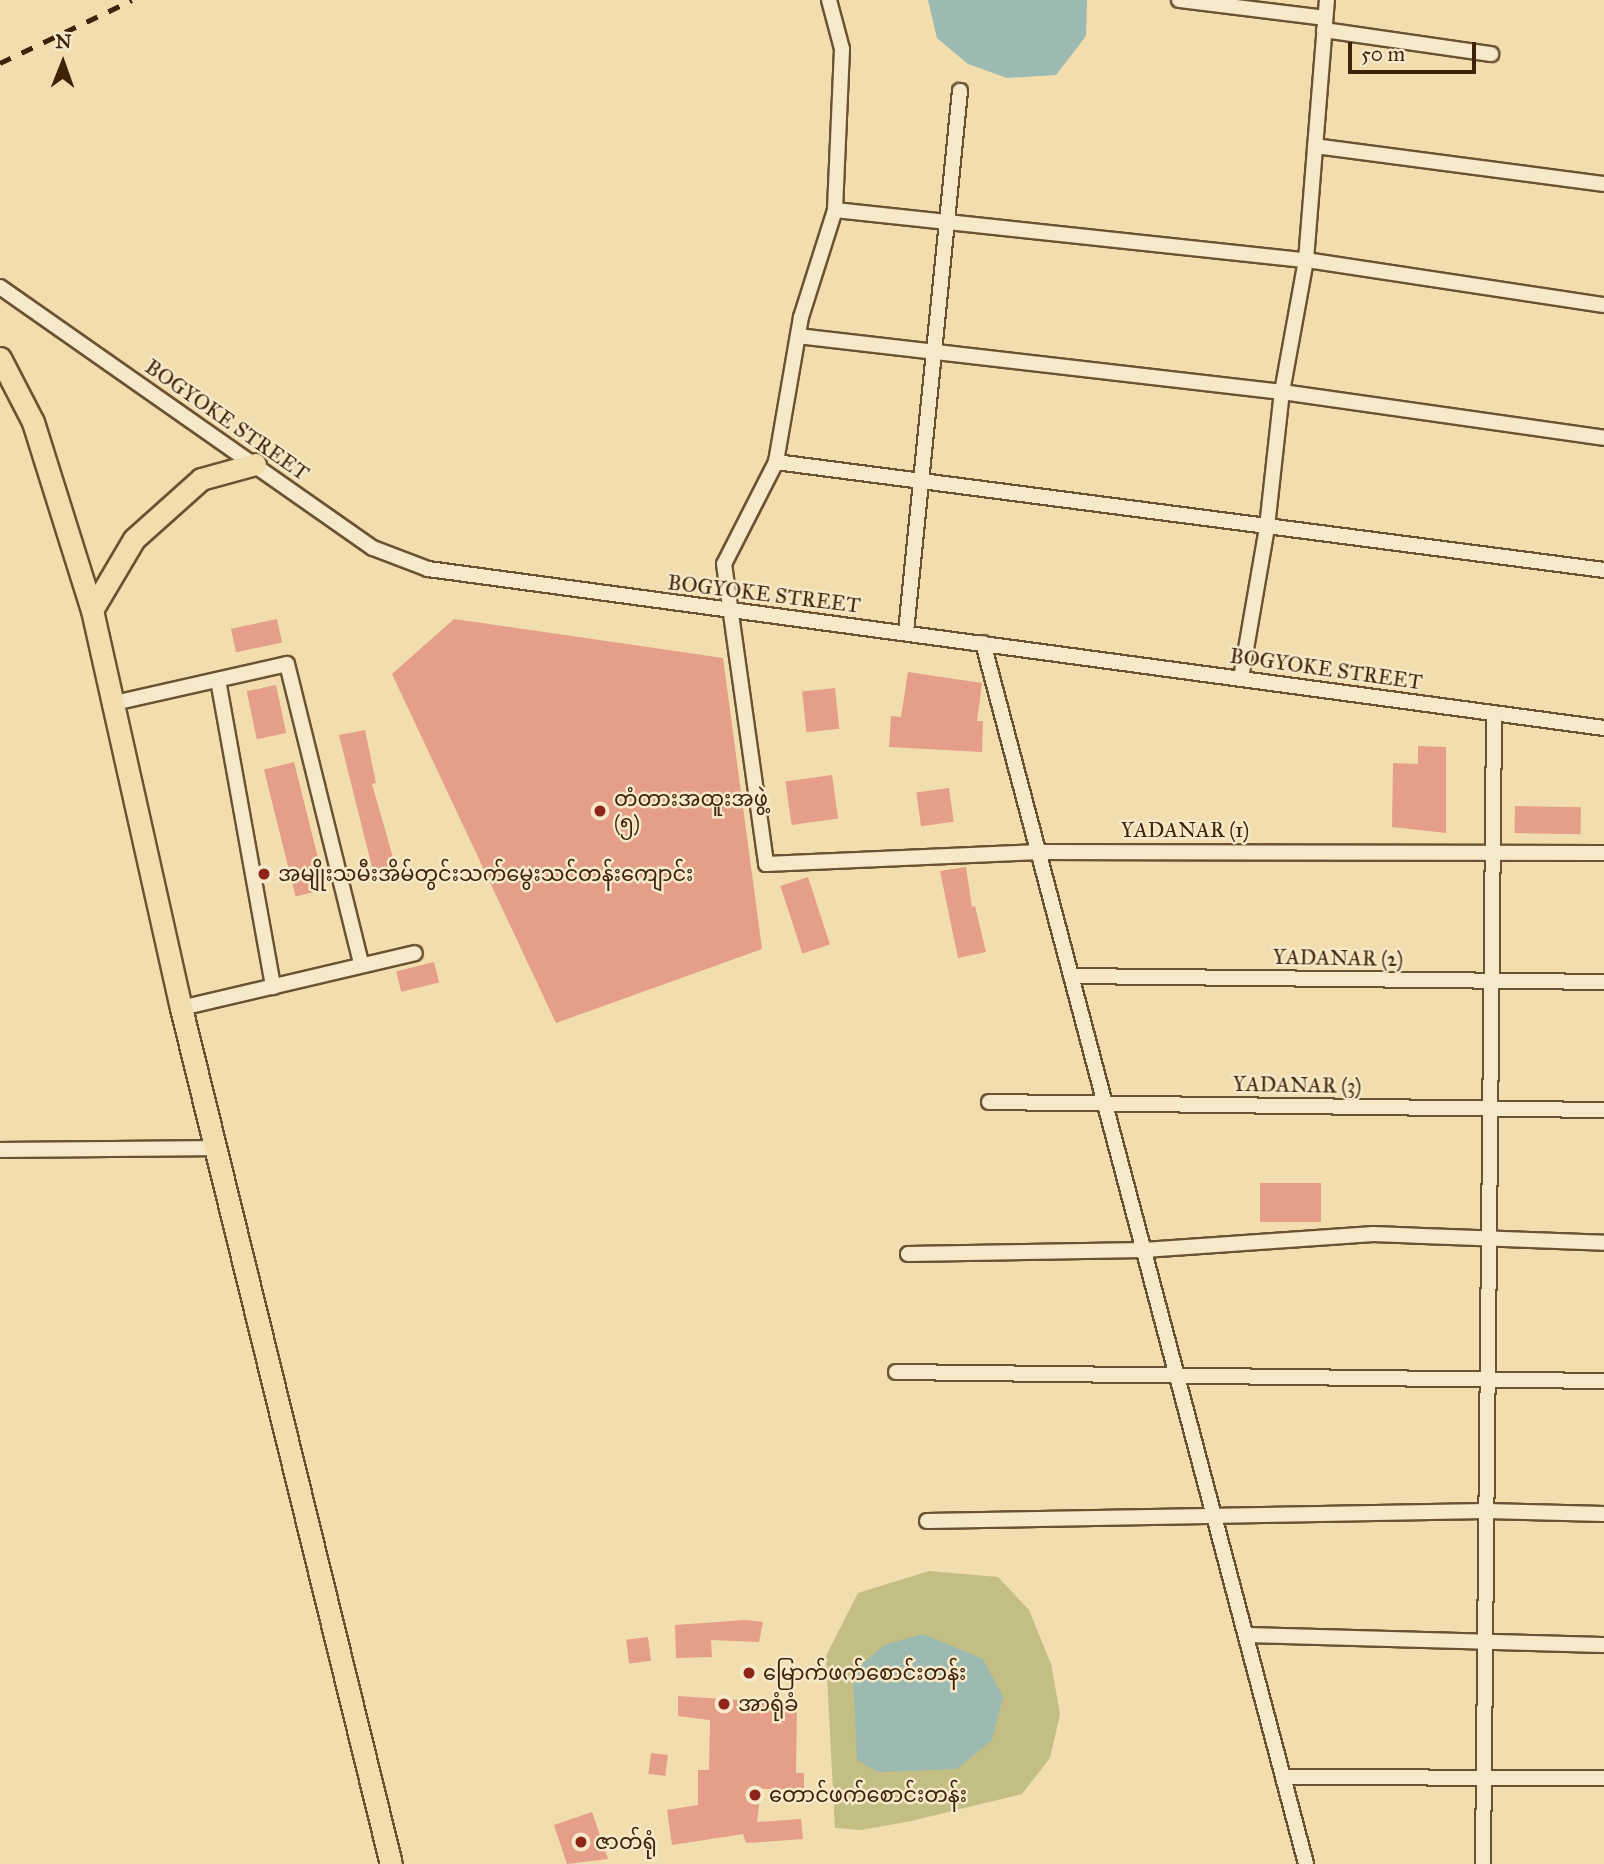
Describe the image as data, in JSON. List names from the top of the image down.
{
  "streets": {
    "street": [
      "BOGYOKE STREET",
      "YADANAR (1)",
      "YADANAR (2)",
      "YADANAR (3)"
    ]
  },
  "crossings": [
    ["BOGYOKE STREET", "YADANAR (1)"]
  ],
  "places": [
    "တံတားအထူးအဖွဲ့ (၅)",
    "အမျိုးသမီးအိမ်တွင်းသက်မွေးသင်တန်းကျောင်း",
    "မြောက်ဖက်စောင်းတန်း",
    "အာရုံခံ",
    "တောင်ဖက်စောင်းတန်း",
    "ဇာတ်ရုံ"
  ],
  "scale_bar": "50 m",
  "north": "top"
}
